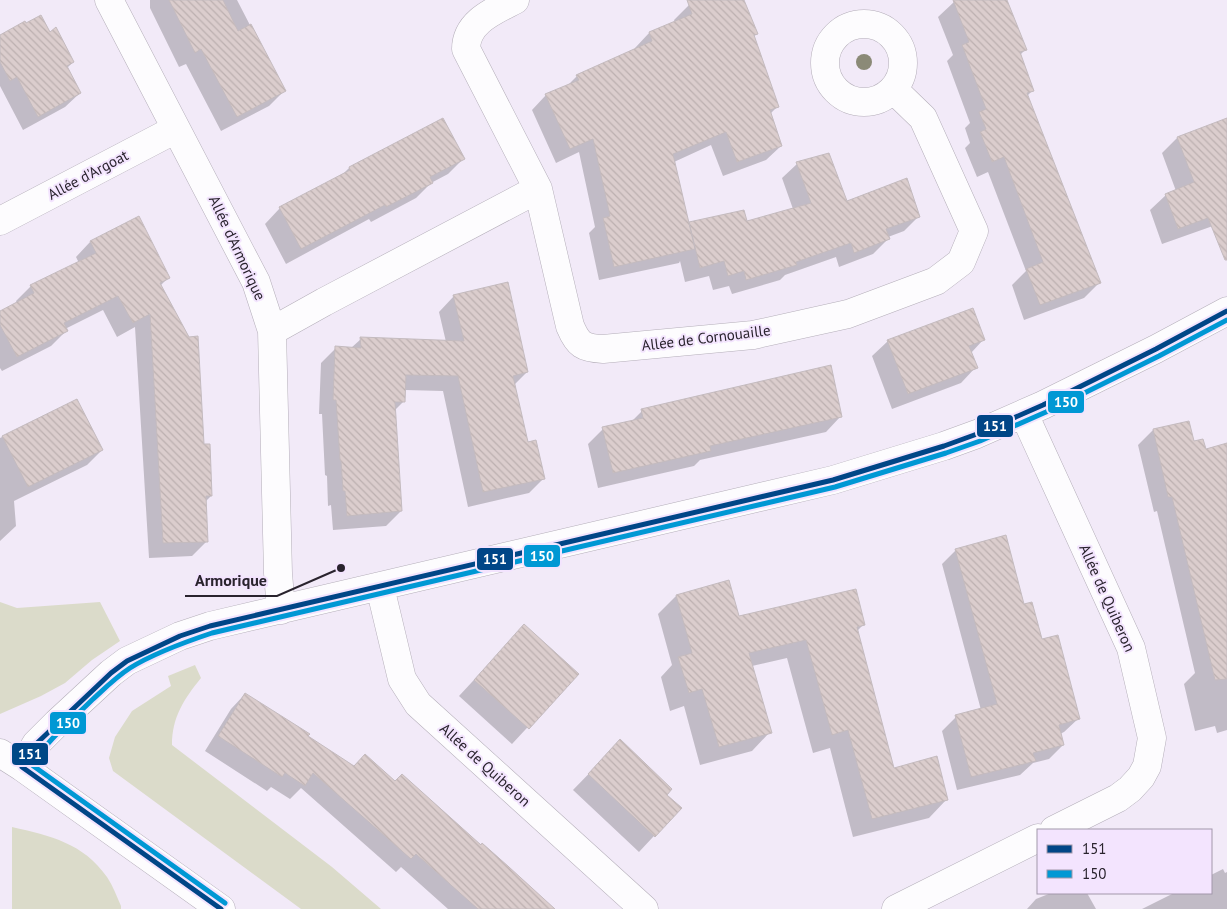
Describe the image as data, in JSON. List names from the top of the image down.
{
  "streets": {
    "street": [
      "Allée d'Argoat",
      "Allée d'Armorique",
      "Allée de Cornouaille",
      "Allée de Quiberon"
    ]
  },
  "crossings": [
    ["Allée d'Argoat", "Allée d'Armorique"]
  ],
  "places": ["Armorique"],
  "lines": ["transit line 151", "transit line 150"],
  "legend": ["151", "150"]
}
